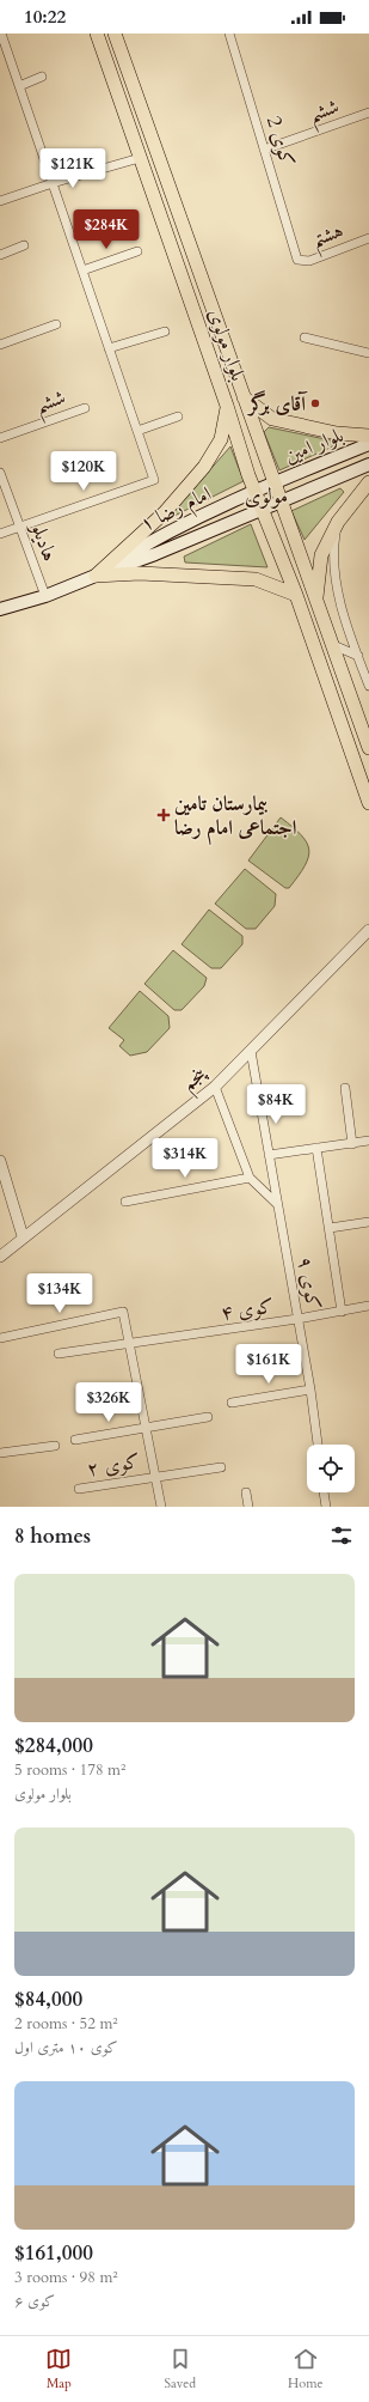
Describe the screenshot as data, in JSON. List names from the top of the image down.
{
  "streets": {
    "main road": ["بلوار مولوی", "بلوار امین", "امام رضا ۱"],
    "street": [
      "ششم",
      "کوی 2",
      "هشتم",
      "هادیلو",
      "پنجم",
      "کوی ۹",
      "کوی ۴",
      "کوی ۲"
    ]
  },
  "crossings": [
    ["ششم", "کوی 2"],
    ["کوی 2", "هشتم"],
    ["بلوار مولوی", "بلوار امین"],
    ["بلوار مولوی", "امام رضا ۱"],
    ["بلوار امین", "امام رضا ۱"],
    ["امام رضا ۱", "هادیلو"],
    ["پنجم", "کوی ۹"],
    ["کوی ۹", "کوی ۴"]
  ],
  "districts": ["مولوی"],
  "places": {
    "other": ["آقاى برگر"],
    "health": ["بیمارستان تامین اجتماعی امام رضا"]
  },
  "page": {
    "status": "10:22",
    "price": [
      "$121K",
      "$284K",
      "$120K",
      "$84K",
      "$314K",
      "$134K",
      "$161K",
      "$326K"
    ],
    "heading": "8 homes",
    "list": [
      {
        "name": "$284,000",
        "note": "5 rooms · 178 m² · بلوار مولوی"
      },
      {
        "name": "$84,000",
        "note": "2 rooms · 52 m² · کوی ۱۰ متری اول"
      },
      {
        "name": "$161,000",
        "note": "3 rooms · 98 m² · کوی ۶"
      }
    ],
    "tabs": ["Map", "Saved", "Home"]
  }
}
